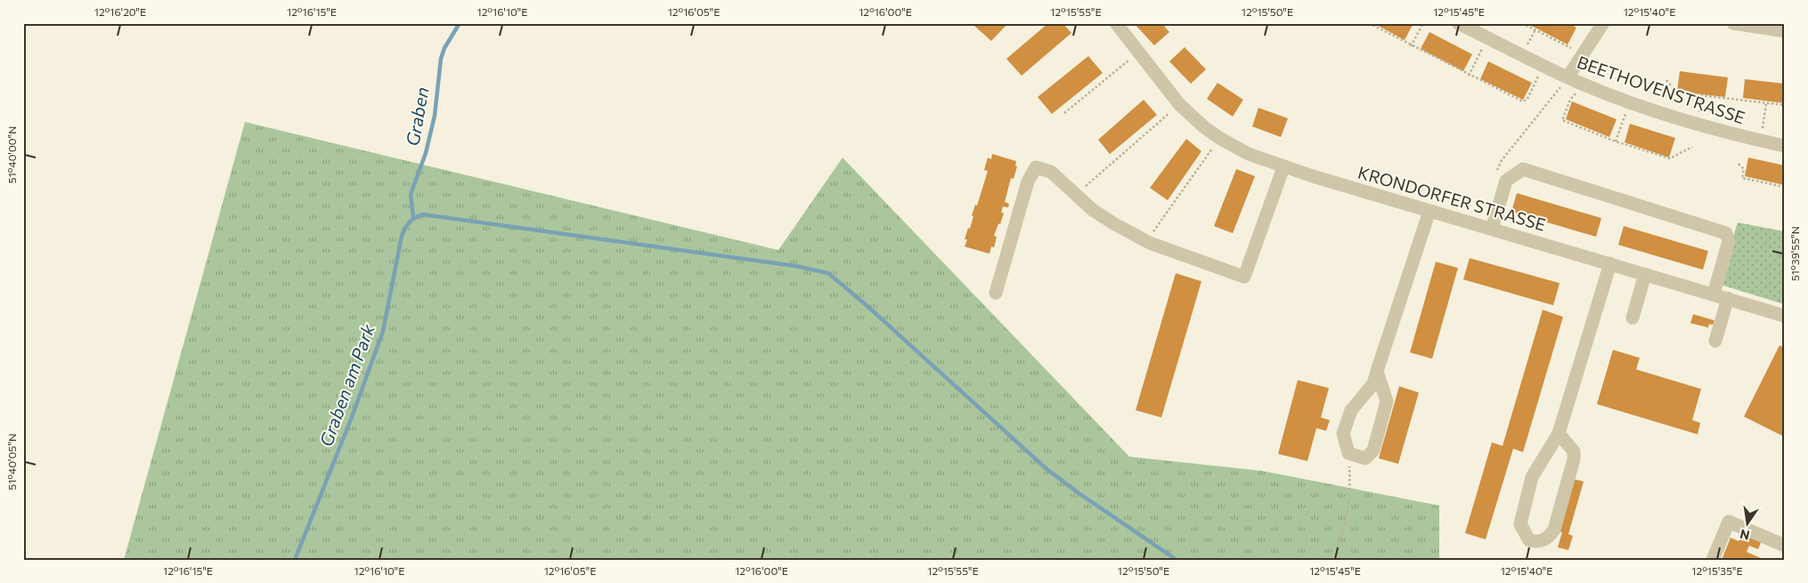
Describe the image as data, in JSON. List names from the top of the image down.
{
  "streets": {
    "street": ["BEETHOVENSTRASSE", "KRONDORFER STRASSE"]
  },
  "water": ["Graben", "Graben am Park"],
  "north": "bottom",
  "coordinates": [
    "12°16'20\"E",
    "12°16'15\"E",
    "12°16'10\"E",
    "12°16'05\"E",
    "12°16'00\"E",
    "12°15'55\"E",
    "12°15'50\"E",
    "12°15'45\"E",
    "12°15'40\"E",
    "51°40'00\"N",
    "51°39'55\"N",
    "51°40'05\"N",
    "12°15'35\"E"
  ]
}
